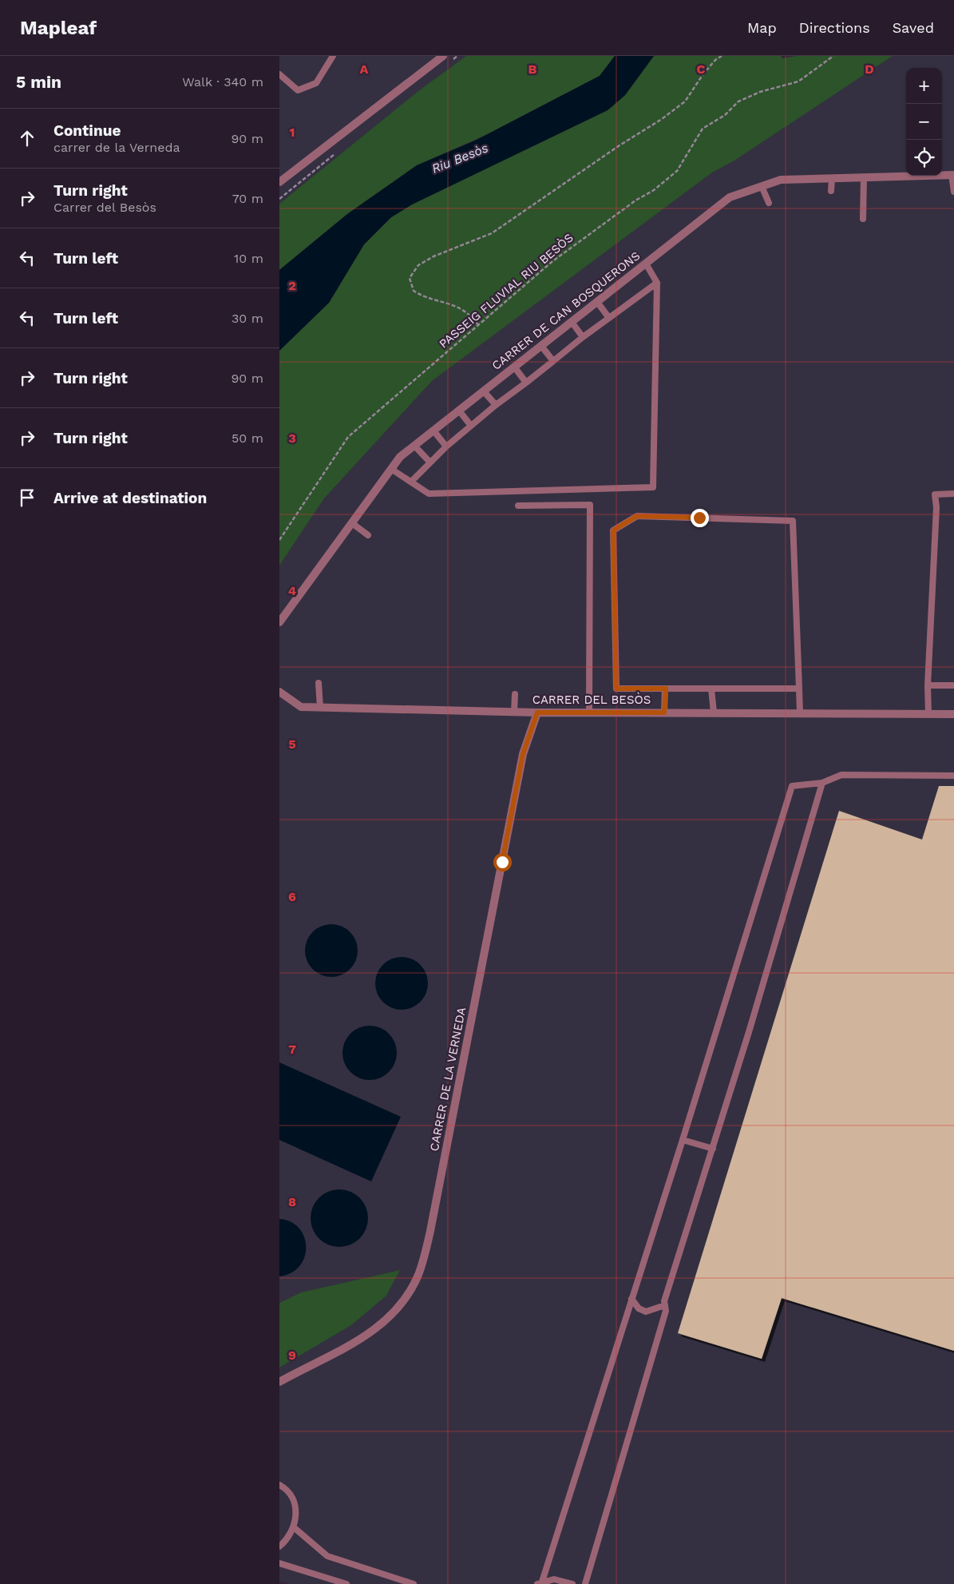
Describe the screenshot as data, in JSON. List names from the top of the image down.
{
  "streets": {
    "street": ["CARRER DE CAN BOSQUERONS", "CARRER DEL BESÒS", "CARRER DE LA VERNEDA"],
    "path": ["PASSEIG FLUVIAL RIU BESÒS"]
  },
  "crossings": [
    ["CARRER DEL BESÒS", "CARRER DE LA VERNEDA"]
  ],
  "water": ["Riu Besòs"],
  "page": {
    "header": "Mapleaf",
    "nav": ["Map", "Directions", "Saved"],
    "heading": ["5 min", "Walk · 340 m"],
    "map_buttons": ["+", "−"],
    "list": [
      ["Continue", "carrer de la Verneda", "90 m"],
      ["Turn right", "Carrer del Besòs", "70 m"],
      ["Turn left", "10 m"],
      ["Turn left", "30 m"],
      ["Turn right", "90 m"],
      ["Turn right", "50 m"],
      "Arrive at destination"
    ]
  },
  "grid": {
    "columns": [
      "A",
      "B",
      "C",
      "D"
    ],
    "rows": [
      "1",
      "2",
      "3",
      "4",
      "5",
      "6",
      "7",
      "8",
      "9"
    ]
  }
}
